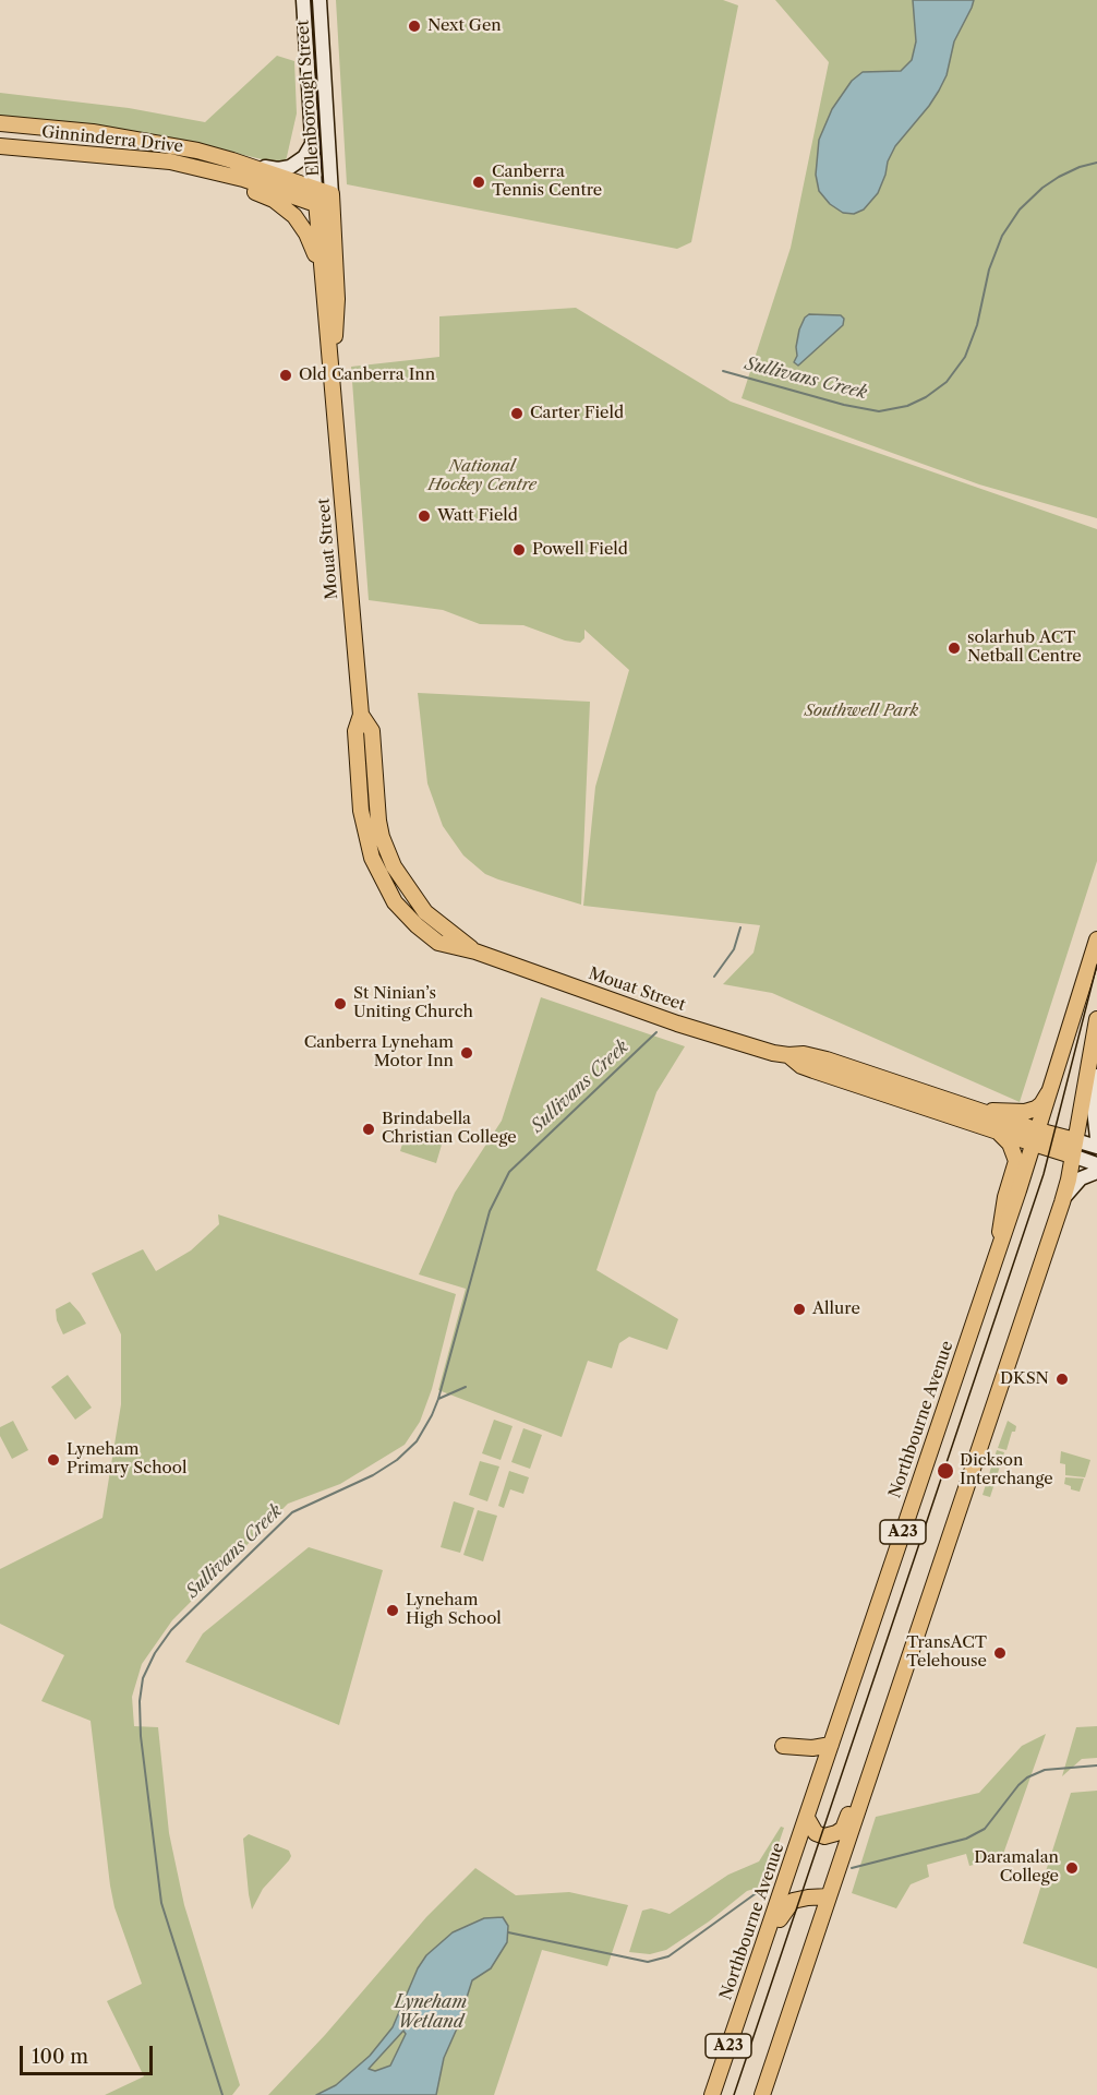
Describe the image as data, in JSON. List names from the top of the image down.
{
  "streets": {
    "main road": [
      "Ellenborough Street",
      "Ginninderra Drive",
      "Mouat Street",
      "Northbourne Avenue",
      "A23"
    ]
  },
  "crossings": [
    ["Ellenborough Street", "Ginninderra Drive"],
    ["Ellenborough Street", "Mouat Street"],
    ["Ginninderra Drive", "Mouat Street"],
    ["Mouat Street", "Northbourne Avenue"],
    ["Mouat Street", "A23"]
  ],
  "water": ["Sullivans Creek", "Lyneham Wetland"],
  "parks": ["National Hockey Centre", "Southwell Park"],
  "places": [
    "Next Gen",
    "Canberra Tennis Centre",
    "Old Canberra Inn",
    "Carter Field",
    "Watt Field",
    "Powell Field",
    "solarhub ACT Netball Centre",
    "St Ninian’s Uniting Church",
    "Canberra Lyneham Motor Inn",
    "Brindabella Christian College",
    "Allure",
    "DKSN",
    "Lyneham Primary School",
    "Dickson Interchange",
    "Lyneham High School",
    "TransACT Telehouse",
    "Daramalan College"
  ],
  "scale_bar": "100 m"
}
